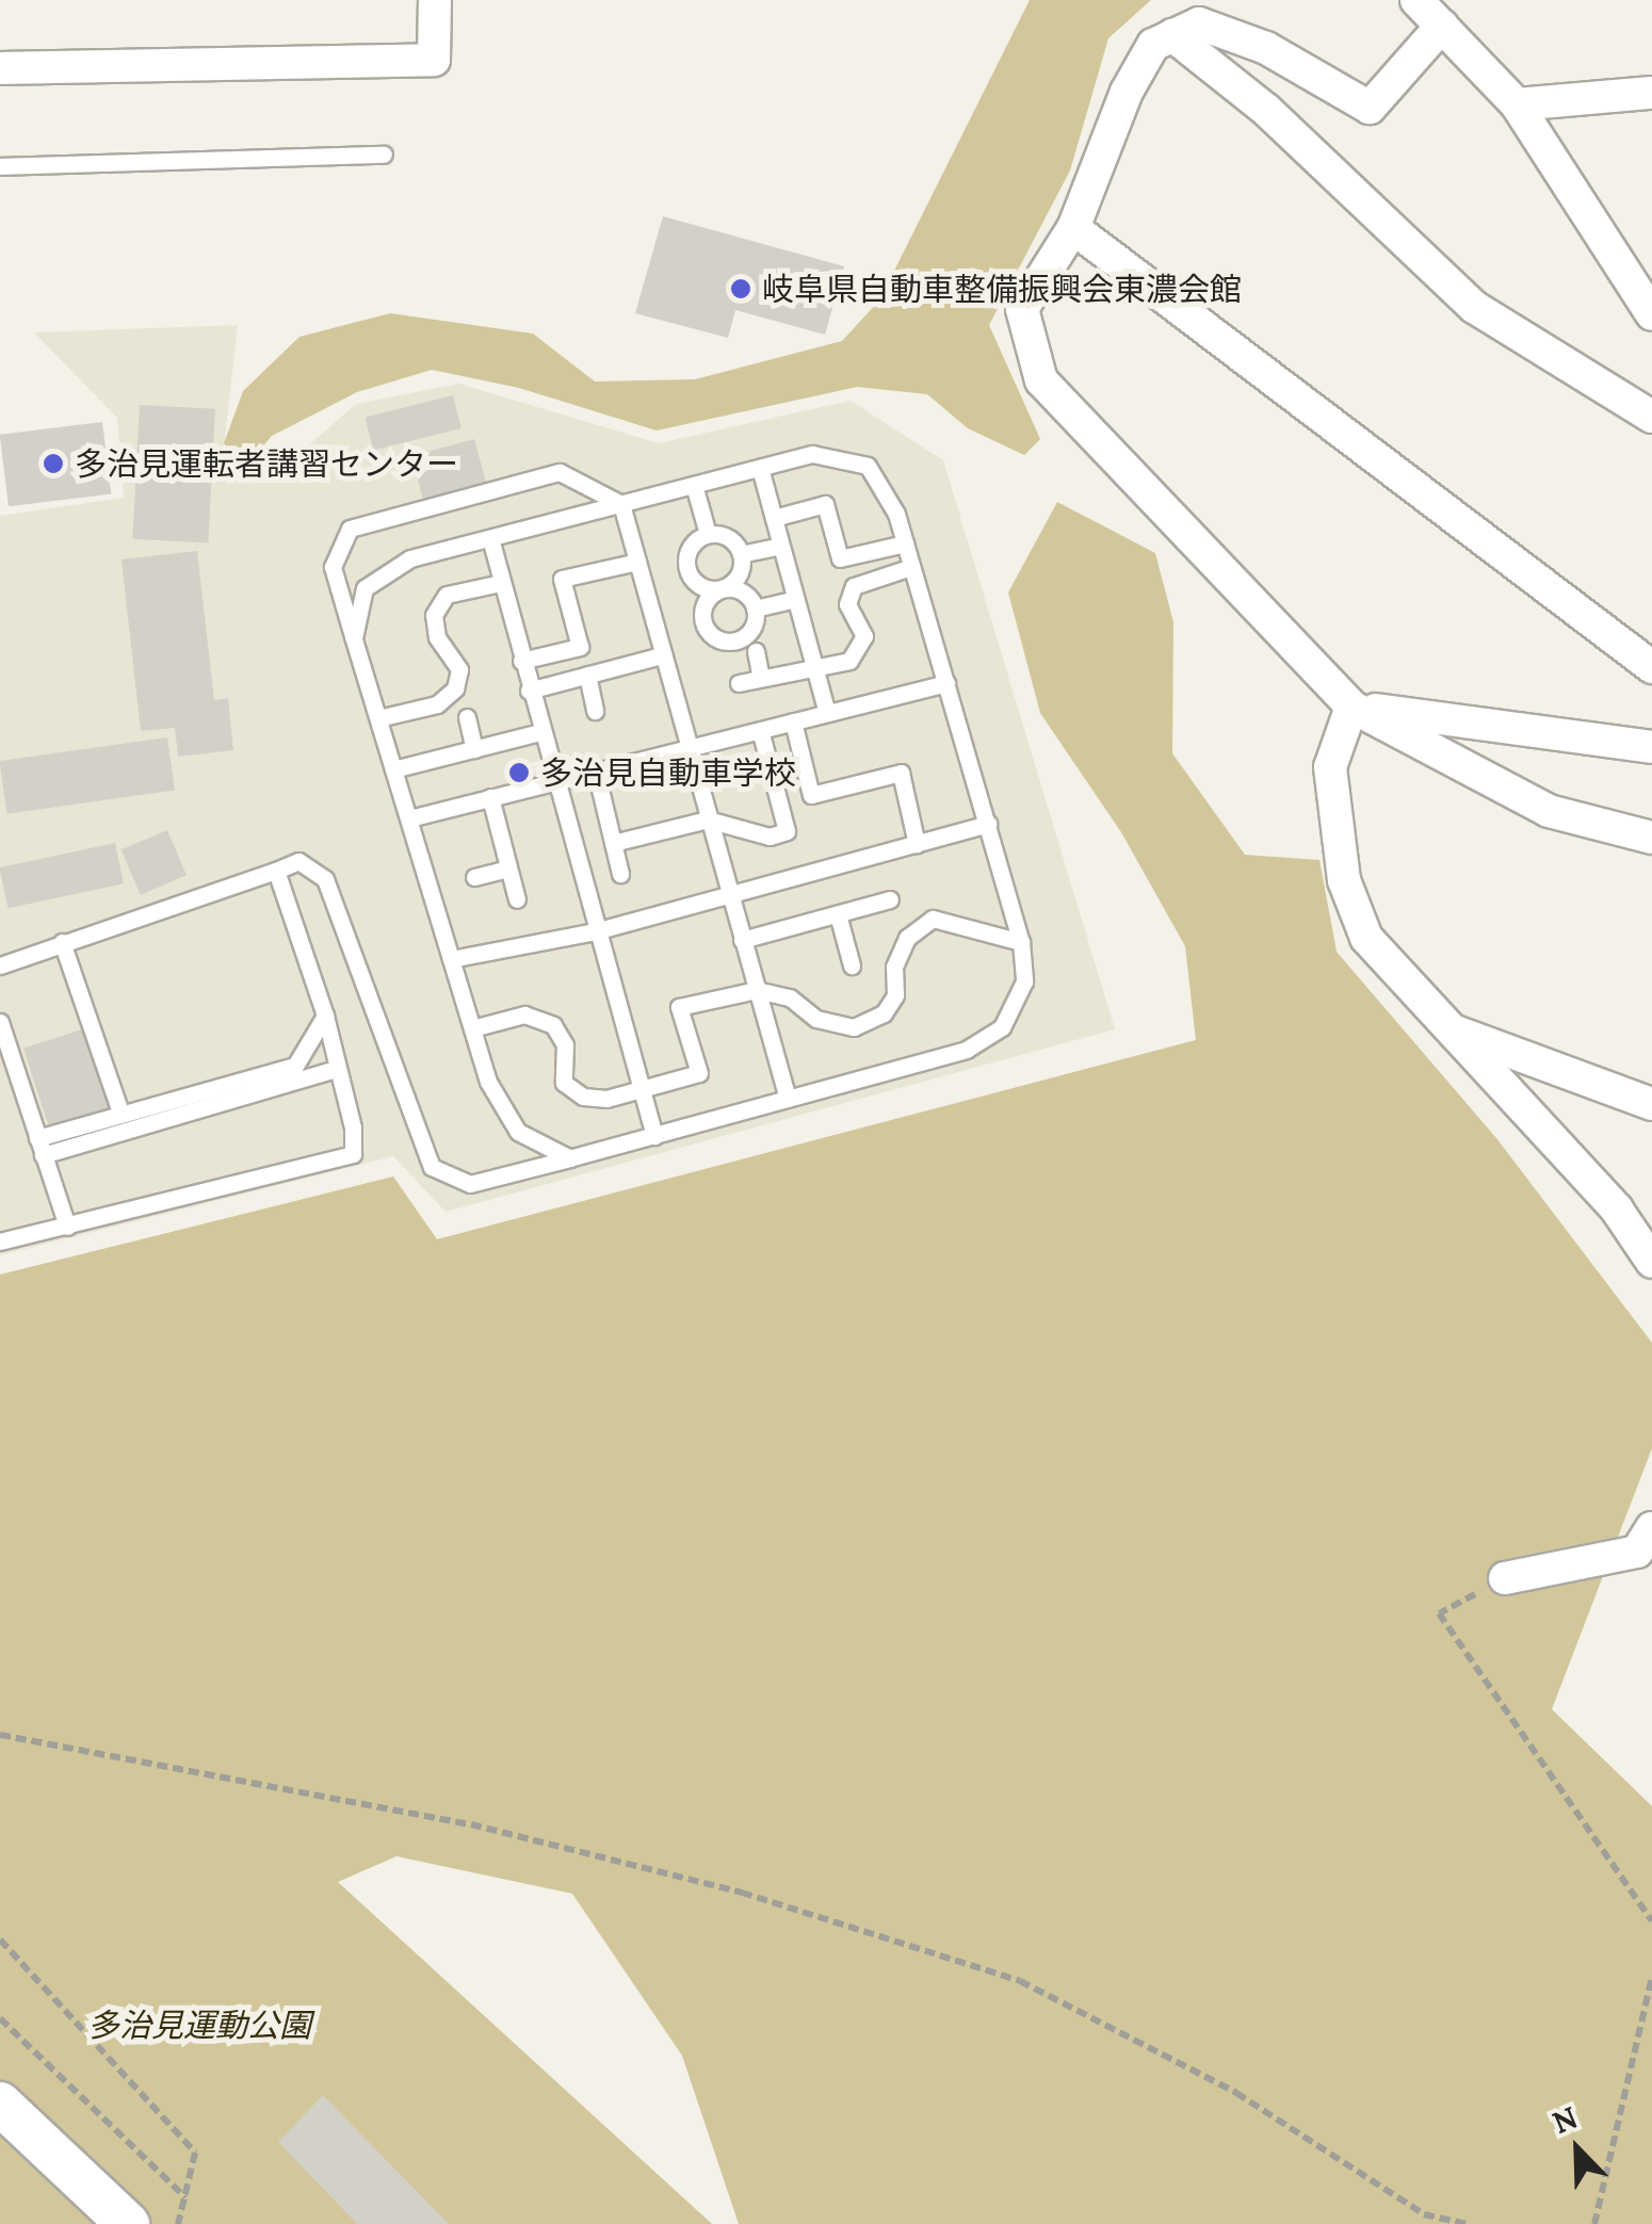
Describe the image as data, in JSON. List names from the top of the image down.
{
  "parks": ["多治見運動公園"],
  "places": ["岐阜県自動車整備振興会東濃会館", "多治見運転者講習センター", "多治見自動車学校"],
  "north": "top left"
}
